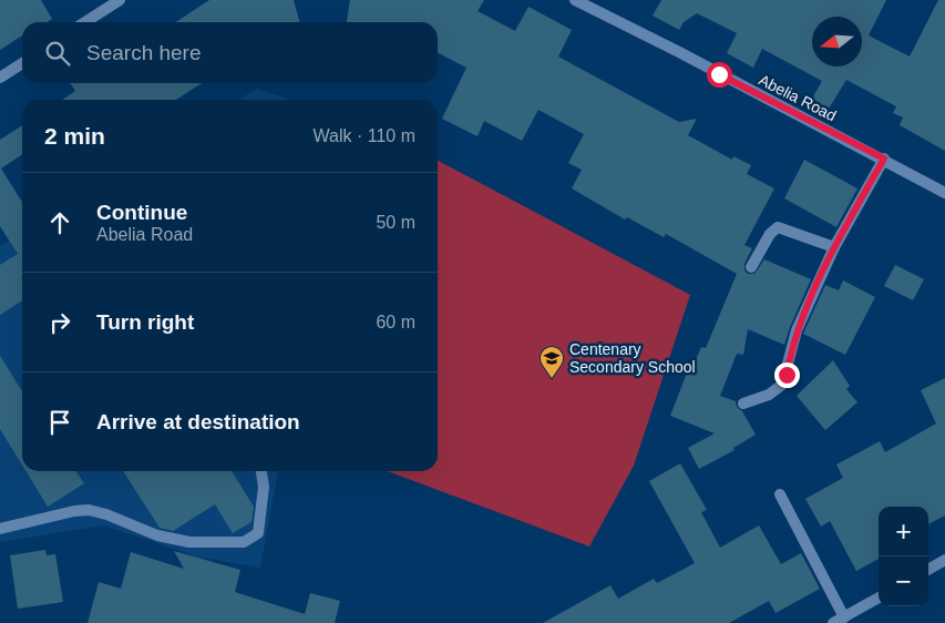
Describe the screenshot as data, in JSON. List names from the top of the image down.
{
  "streets": {
    "street": ["Abelia Road"]
  },
  "places": {
    "school or university": ["Centenary Secondary School"]
  },
  "north": "left",
  "page": {
    "search": "Search here",
    "heading": ["2 min", "Walk · 110 m"],
    "list": [
      ["Continue", "Abelia Road", "50 m"],
      ["Turn right", "60 m"],
      "Arrive at destination"
    ],
    "map_buttons": ["+", "−"]
  }
}
